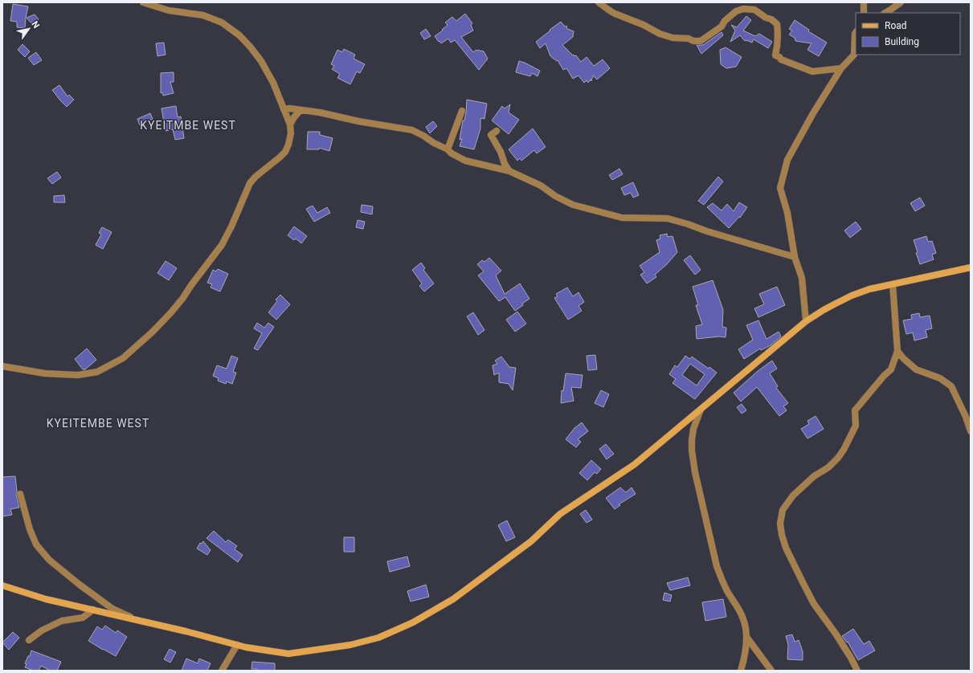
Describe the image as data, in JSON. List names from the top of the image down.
{
  "districts": ["KYEITMBE WEST", "KYEITEMBE WEST"],
  "legend": ["Road", "Building"],
  "north": "top right"
}
